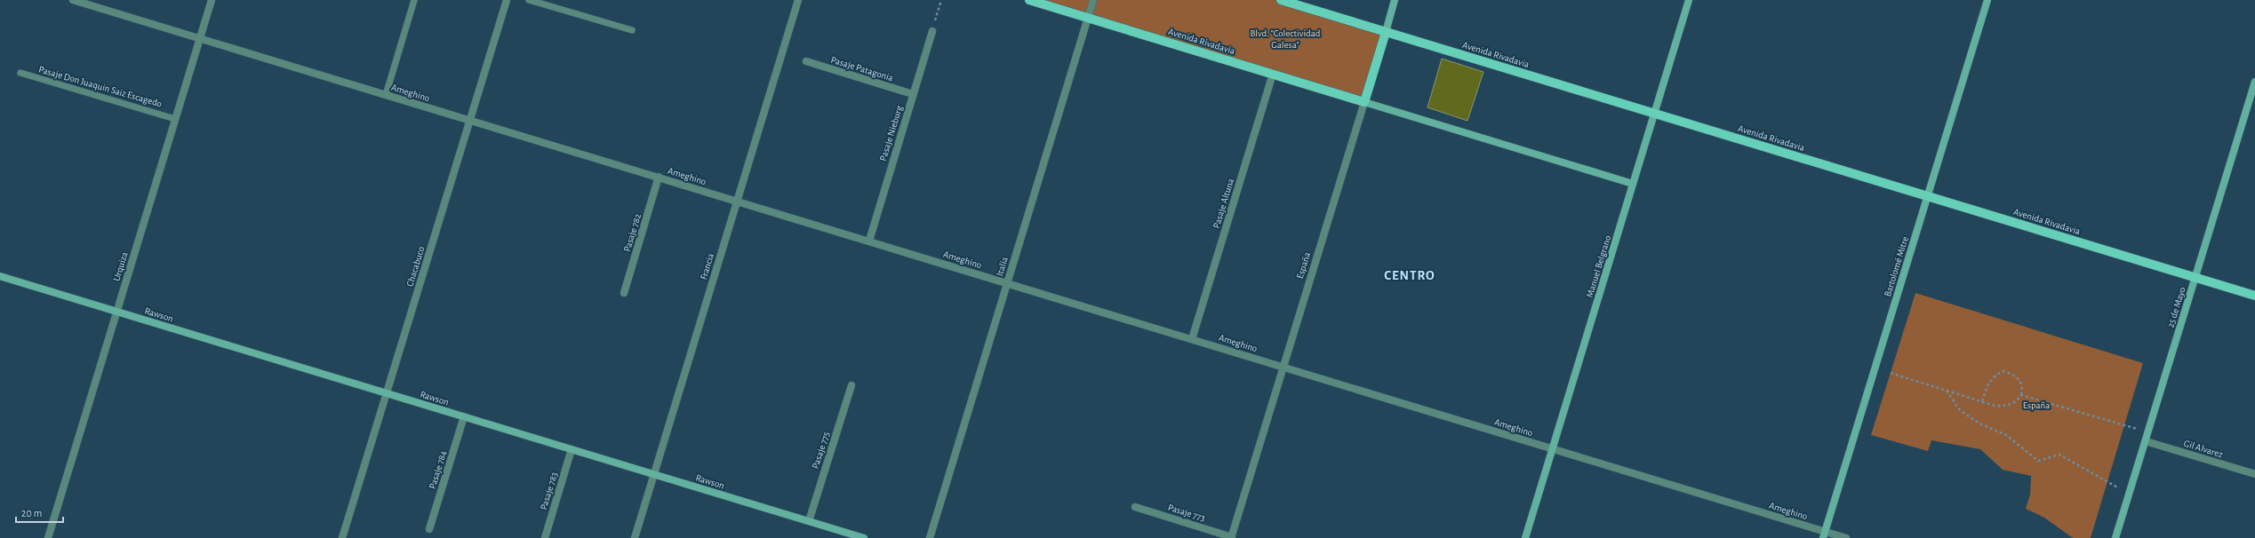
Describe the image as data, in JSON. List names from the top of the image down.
{
  "streets": {
    "main road": ["Avenida Rivadavia", "España"],
    "street": [
      "Pasaje Patagonia",
      "Ameghino",
      "Pasaje Nieburg",
      "Pasaje Altuna",
      "Pasaje 782",
      "Urquiza",
      "Chacabuco",
      "Francia",
      "Italia",
      "Manuel Belgrano",
      "Bartolomé Mitre",
      "25 de Mayo",
      "Rawson",
      "Gil Alvarez",
      "Pasaje 775",
      "Pasaje 784",
      "Pasaje 783",
      "Pasaje 773"
    ],
    "lane": ["Pasaje Don Juaquin Saiz Escagedo"]
  },
  "crossings": [
    ["Avenida Rivadavia", "Pasaje Altuna"],
    ["Avenida Rivadavia", "España"],
    ["Avenida Rivadavia", "Italia"],
    ["Avenida Rivadavia", "Manuel Belgrano"],
    ["Avenida Rivadavia", "Bartolomé Mitre"],
    ["Avenida Rivadavia", "25 de Mayo"],
    ["Pasaje Patagonia", "Pasaje Nieburg"],
    ["Pasaje Don Juaquin Saiz Escagedo", "Urquiza"],
    ["Ameghino", "Pasaje Nieburg"],
    ["Ameghino", "Pasaje Altuna"],
    ["Ameghino", "Pasaje 782"],
    ["Ameghino", "España"],
    ["Ameghino", "Urquiza"],
    ["Ameghino", "Chacabuco"],
    ["Ameghino", "Francia"],
    ["Ameghino", "Italia"],
    ["Ameghino", "Manuel Belgrano"],
    ["Ameghino", "Bartolomé Mitre"],
    ["España", "Pasaje 773"],
    ["Urquiza", "Rawson"],
    ["Chacabuco", "Rawson"],
    ["Francia", "Rawson"],
    ["25 de Mayo", "Gil Alvarez"],
    ["Rawson", "Pasaje 775"],
    ["Rawson", "Pasaje 784"],
    ["Rawson", "Pasaje 783"]
  ],
  "districts": ["CENTRO"],
  "parks": ["Blvd. “Colectividad Galesa”", "España"],
  "scale_bar": "20 m"
}
